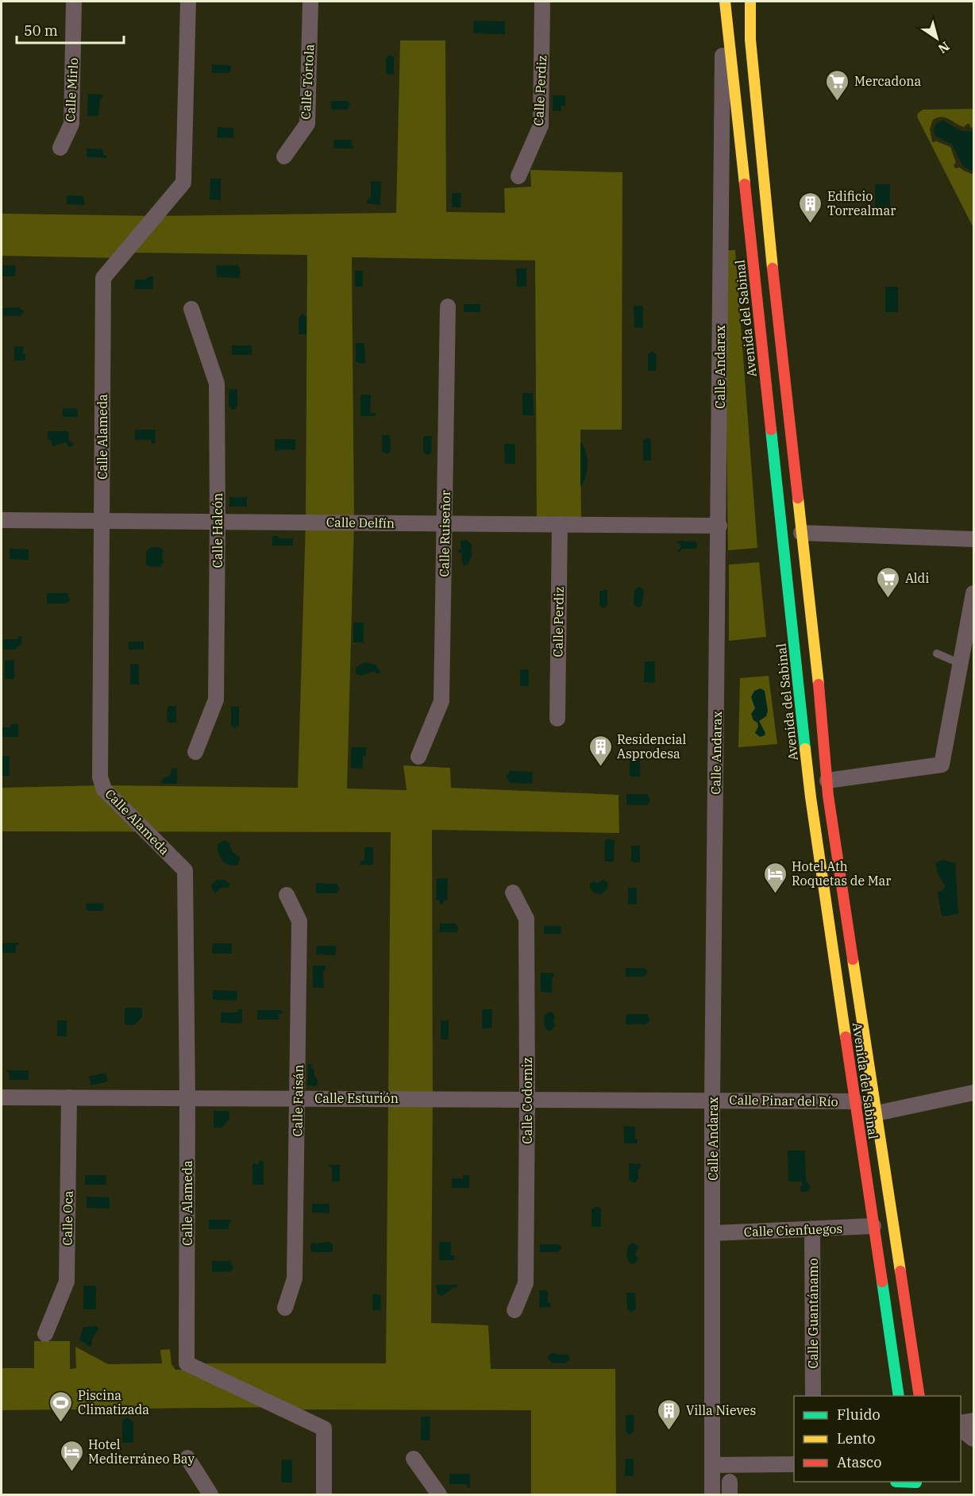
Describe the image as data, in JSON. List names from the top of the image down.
{
  "streets": {
    "street": [
      "Calle Tórtola",
      "Calle Mirlo",
      "Calle Perdiz",
      "Avenida del Sabinal",
      "Calle Andarax",
      "Calle Alameda",
      "Calle Delfín",
      "Calle Halcón",
      "Calle Ruiseñor",
      "Calle Esturión",
      "Calle Faisán",
      "Calle Codorniz",
      "Calle Pinar del Río",
      "Calle Oca",
      "Calle Cienfuegos",
      "Calle Guantánamo"
    ]
  },
  "crossings": [
    ["Calle Perdiz", "Calle Delfín"],
    ["Avenida del Sabinal", "Calle Andarax"],
    ["Avenida del Sabinal", "Calle Pinar del Río"],
    ["Avenida del Sabinal", "Calle Cienfuegos"],
    ["Calle Andarax", "Calle Delfín"],
    ["Calle Andarax", "Calle Esturión"],
    ["Calle Andarax", "Calle Pinar del Río"],
    ["Calle Andarax", "Calle Cienfuegos"],
    ["Calle Alameda", "Calle Delfín"],
    ["Calle Alameda", "Calle Esturión"],
    ["Calle Delfín", "Calle Halcón"],
    ["Calle Delfín", "Calle Ruiseñor"],
    ["Calle Esturión", "Calle Faisán"],
    ["Calle Esturión", "Calle Codorniz"],
    ["Calle Esturión", "Calle Pinar del Río"],
    ["Calle Esturión", "Calle Oca"],
    ["Calle Cienfuegos", "Calle Guantánamo"]
  ],
  "places": {
    "supermarket": ["Mercadona", "Aldi"],
    "building": ["Edificio Torrealmar", "Residencial Asprodesa", "Villa Nieves"],
    "hotel": ["Hotel Ath Roquetas de Mar", "Hotel Mediterráneo Bay"],
    "sports": ["Piscina Climatizada"]
  },
  "legend": ["Fluido", "Lento", "Atasco"],
  "scale_bar": "50 m",
  "north": "bottom right"
}
